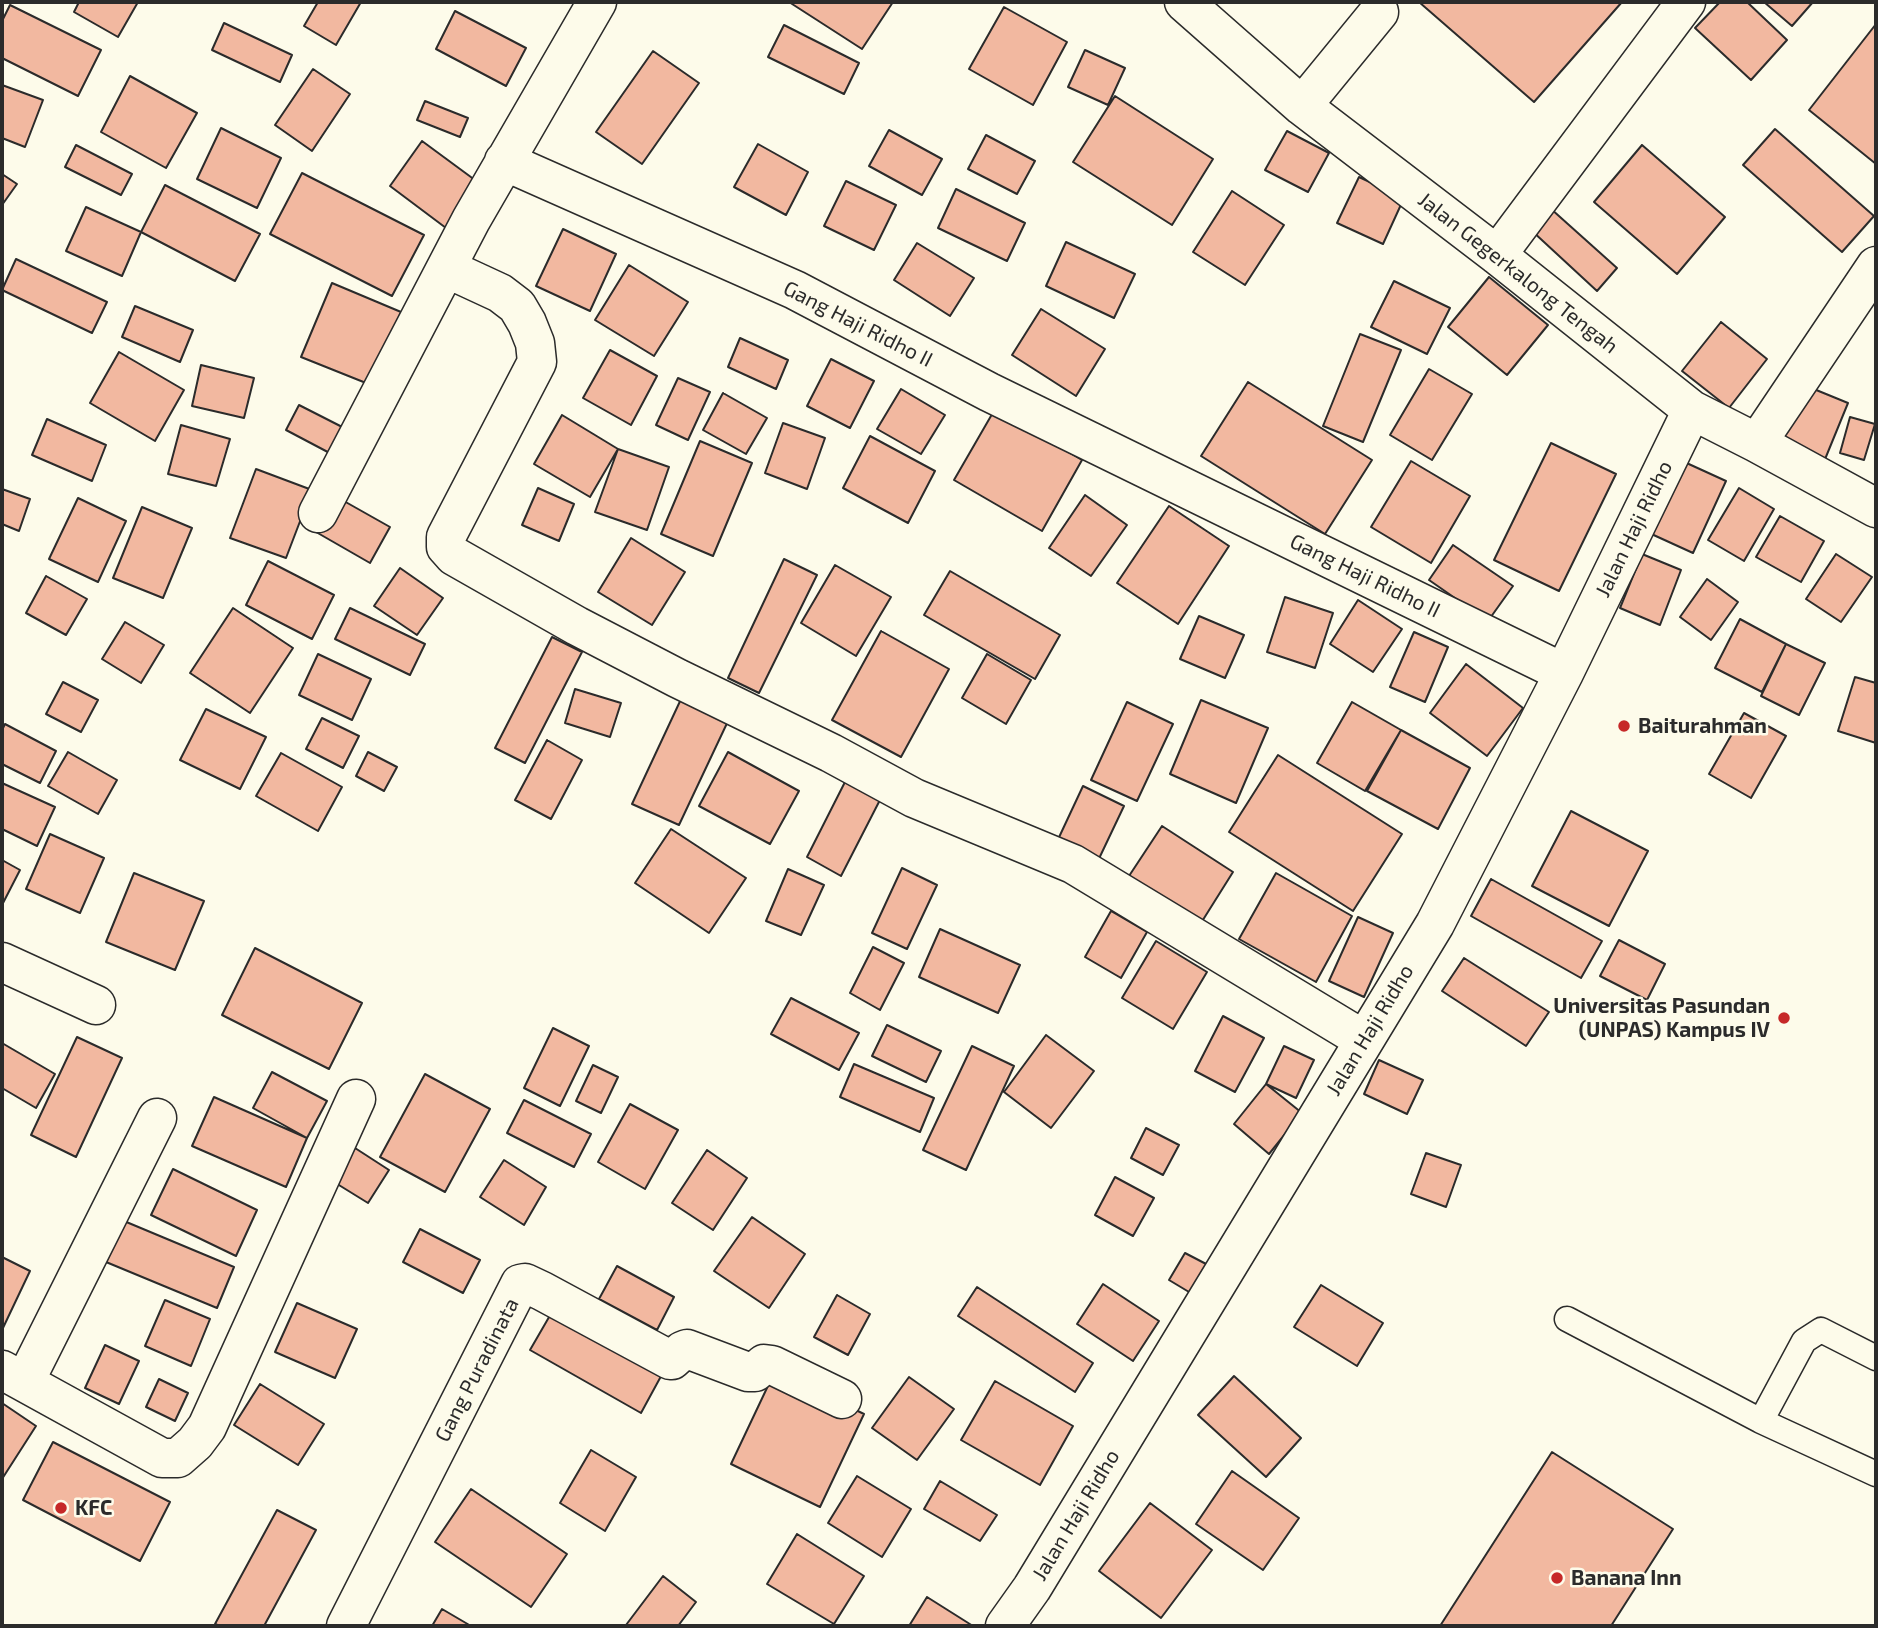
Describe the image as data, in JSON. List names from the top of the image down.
{
  "streets": {
    "street": [
      "Jalan Gegerkalong Tengah",
      "Gang Haji Ridho II",
      "Jalan Haji Ridho",
      "Gang Puradinata"
    ]
  },
  "crossings": [
    ["Jalan Gegerkalong Tengah", "Jalan Haji Ridho"],
    ["Gang Haji Ridho II", "Jalan Haji Ridho"]
  ],
  "places": [
    "Baiturahman",
    "Universitas Pasundan (UNPAS) Kampus IV",
    "KFC",
    "Banana Inn"
  ]
}
